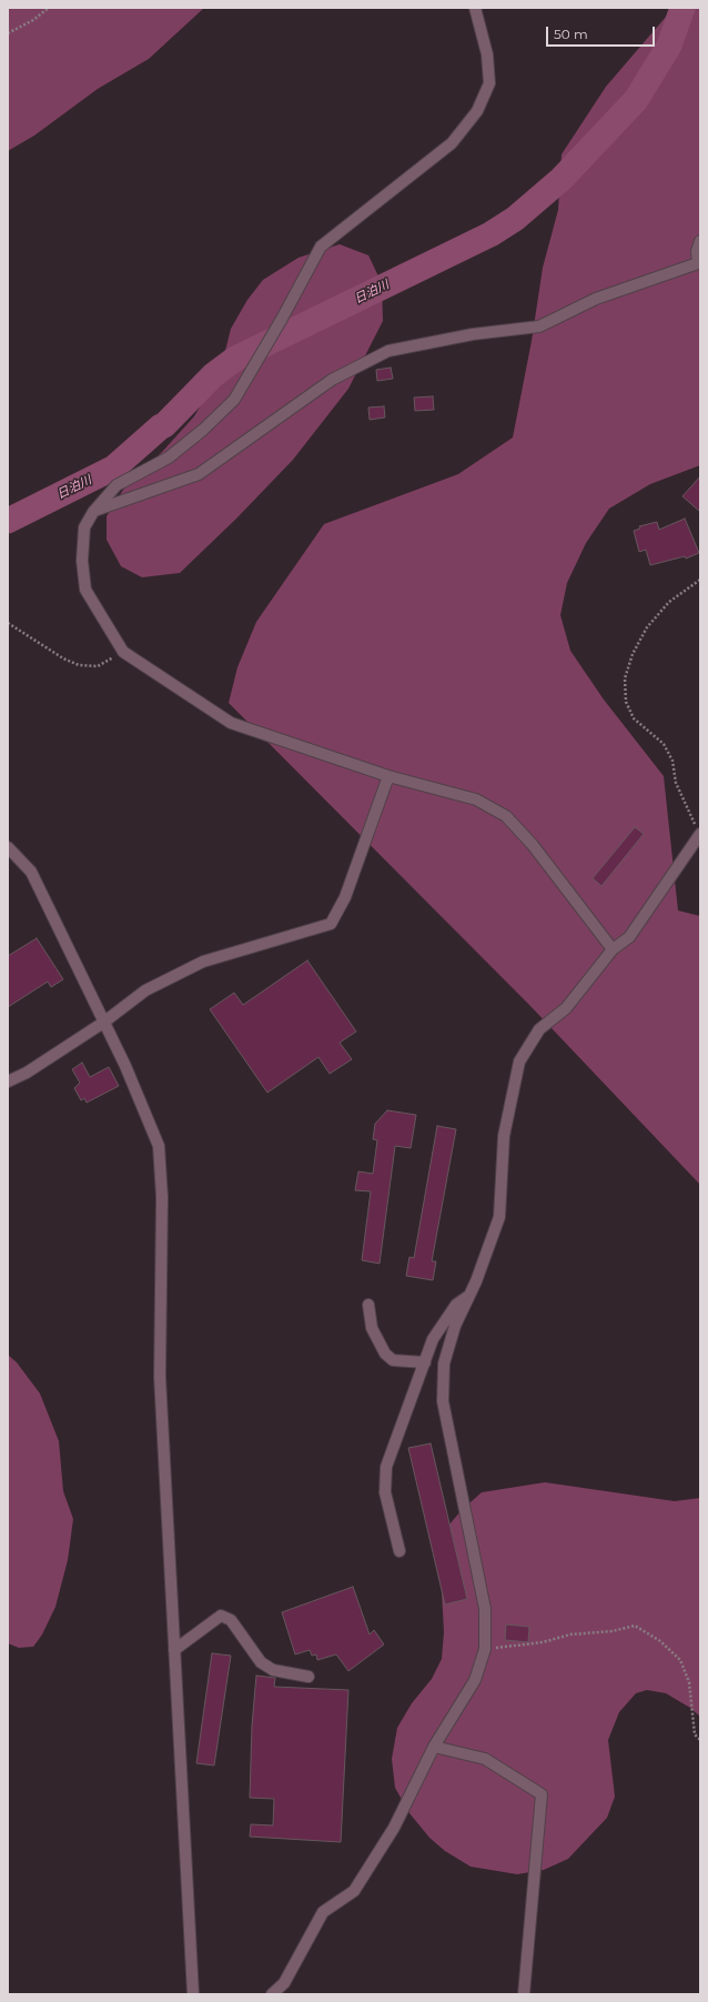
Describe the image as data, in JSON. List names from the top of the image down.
{
  "water": ["日泊川"],
  "scale_bar": "50 m"
}
